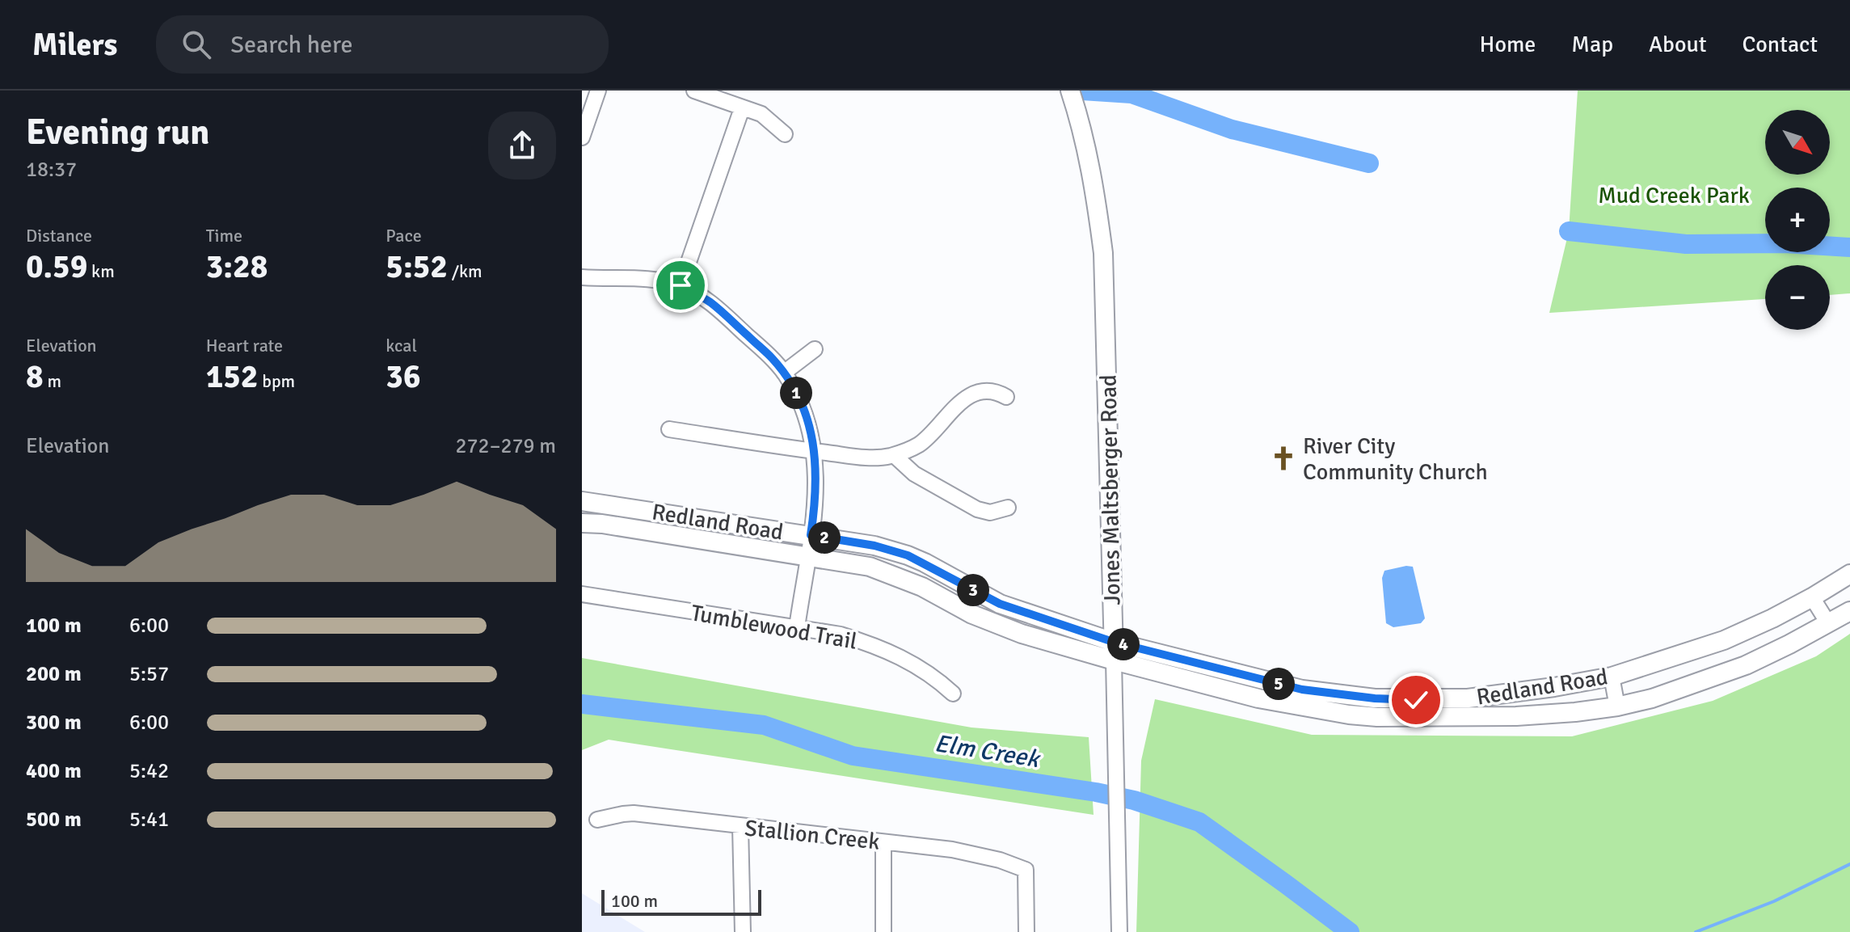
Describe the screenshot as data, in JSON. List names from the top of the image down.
{
  "streets": {
    "main road": ["Jones Maltsberger Road", "Redland Road"],
    "street": ["Tumblewood Trail", "Stallion Creek"]
  },
  "crossings": [
    ["Jones Maltsberger Road", "Redland Road"]
  ],
  "water": ["Elm Creek"],
  "parks": ["Mud Creek Park"],
  "places": {
    "church": ["River City Community Church"]
  },
  "scale_bar": "100 m",
  "north": "bottom right",
  "page": {
    "header": "Milers",
    "search": "Search here",
    "nav": [
      "Home",
      "Map",
      "About",
      "Contact"
    ],
    "heading": ["Evening run", "18:37"],
    "map_buttons": ["+", "−"],
    "stats": [
      ["Distance", "0.59 km"],
      ["Time", "3:28"],
      ["Pace", "5:52 /km"],
      ["Elevation", "8 m"],
      ["Heart rate", "152 bpm"],
      ["kcal", "36"]
    ],
    "pins": [
      "1",
      "2",
      "3",
      "4",
      "5"
    ],
    "chart": ["Elevation", "272–279 m"],
    "list": [
      {
        "name": "100 m",
        "note": "6:00"
      },
      {
        "name": "200 m",
        "note": "5:57"
      },
      {
        "name": "300 m",
        "note": "6:00"
      },
      {
        "name": "400 m",
        "note": "5:42"
      },
      {
        "name": "500 m",
        "note": "5:41"
      }
    ],
    "scale": "100 m"
  }
}
